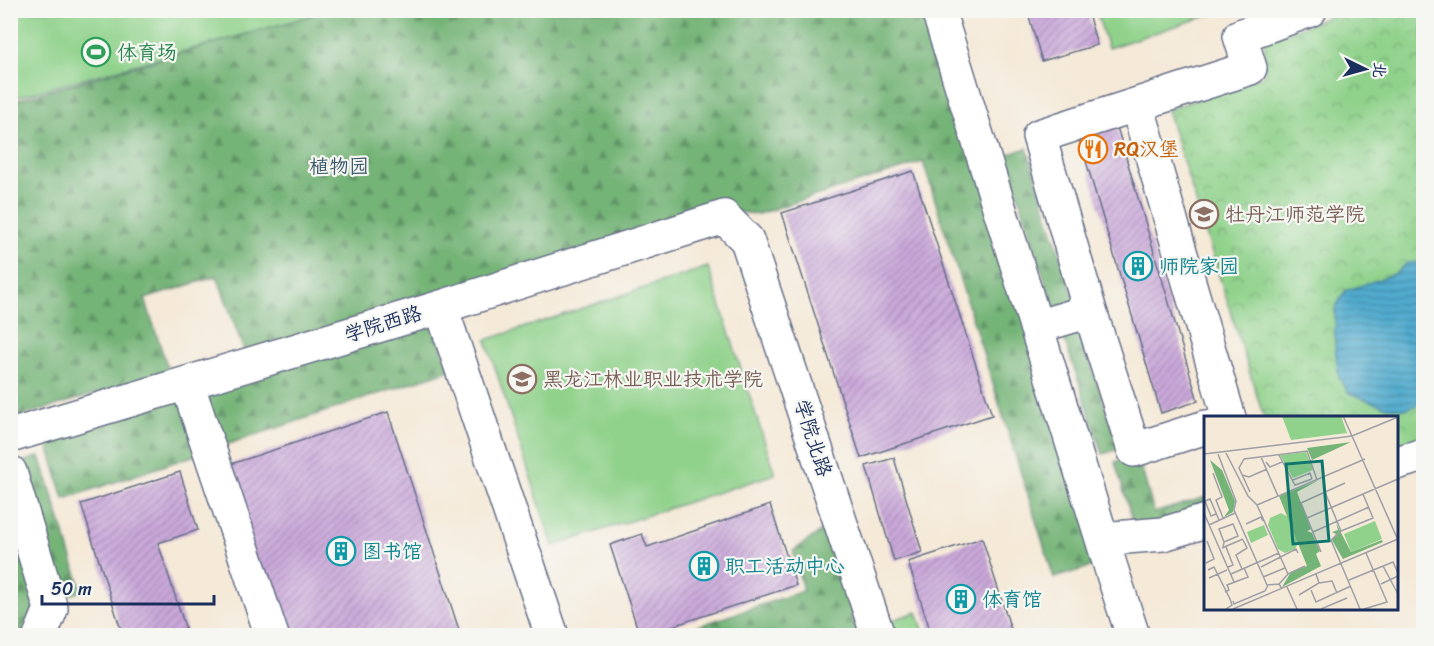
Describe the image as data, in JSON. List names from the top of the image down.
{
  "streets": {
    "street": ["学院西路", "学院北路"]
  },
  "crossings": [
    ["学院西路", "学院北路"]
  ],
  "parks": ["植物园"],
  "places": {
    "sports": ["体育场"],
    "restaurant": ["RQ汉堡"],
    "school or university": ["牡丹江师范学院", "黑龙江林业职业技术学院"],
    "building": [
      "师院家园",
      "图书馆",
      "职工活动中心",
      "体育馆"
    ]
  },
  "scale_bar": "50 m",
  "north": "right"
}
